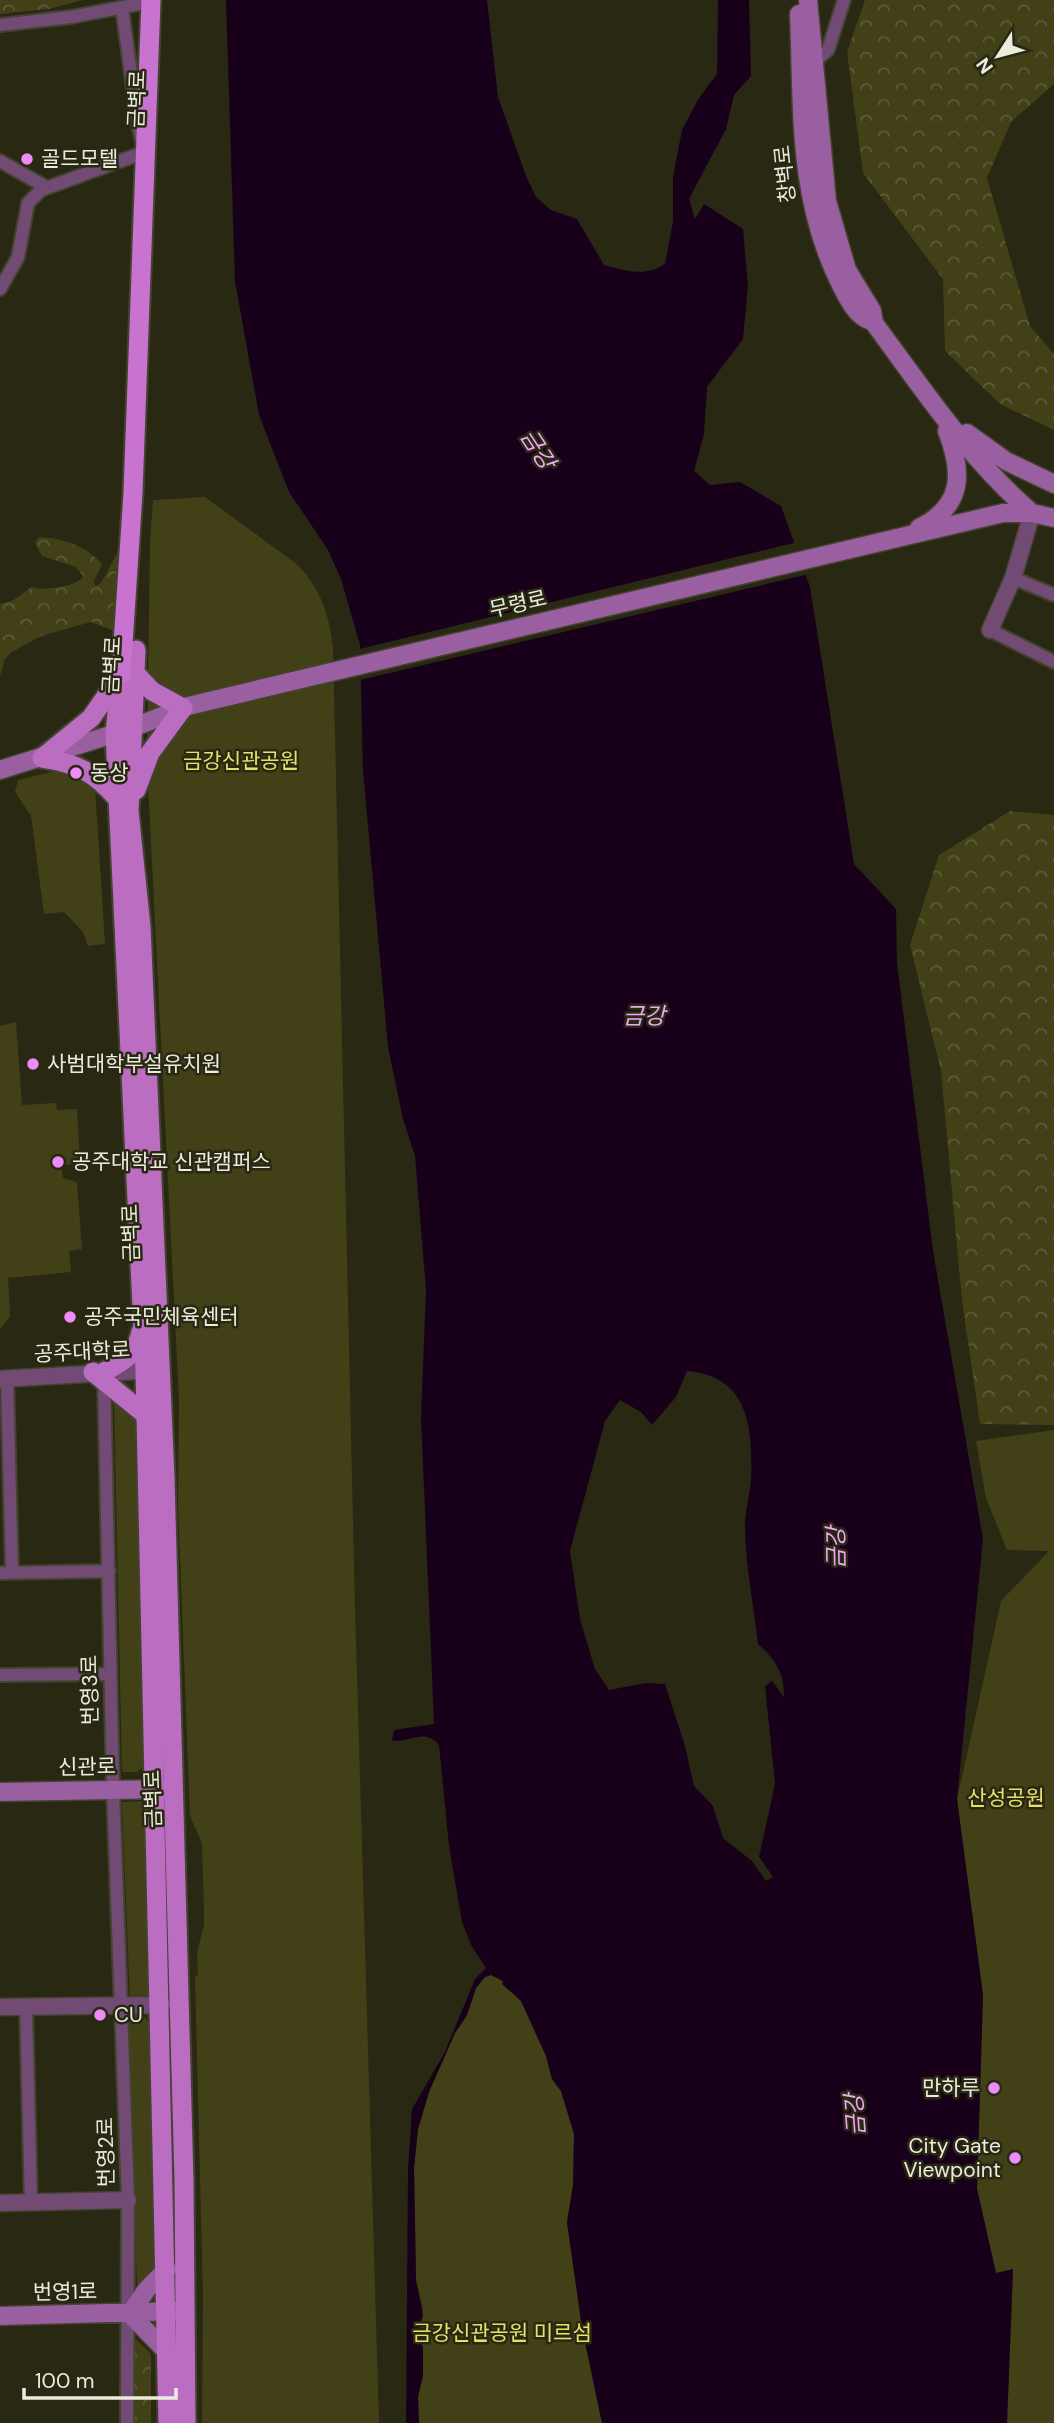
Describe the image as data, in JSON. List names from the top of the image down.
{
  "streets": {
    "highway": ["금벽로"],
    "main road": [
      "창벽로",
      "무령로",
      "신관로",
      "번영1로"
    ],
    "street": ["공주대학로", "번영3로", "번영2로"]
  },
  "crossings": [
    ["금벽로", "무령로"],
    ["금벽로", "공주대학로"],
    ["금벽로", "신관로"],
    ["금벽로", "번영1로"],
    ["창벽로", "무령로"],
    ["공주대학로", "번영3로"],
    ["번영3로", "신관로"],
    ["번영3로", "번영2로"]
  ],
  "water": ["금강"],
  "parks": ["금강신관공원", "산성공원", "금강신관공원 미르섬"],
  "places": [
    "골드모텔",
    "동상",
    "사범대학부설유치원",
    "공주대학교 신관캠퍼스",
    "공주국민체육센터",
    "CU",
    "만하루",
    "City Gate Viewpoint"
  ],
  "scale_bar": "100 m",
  "north": "bottom left"
}
